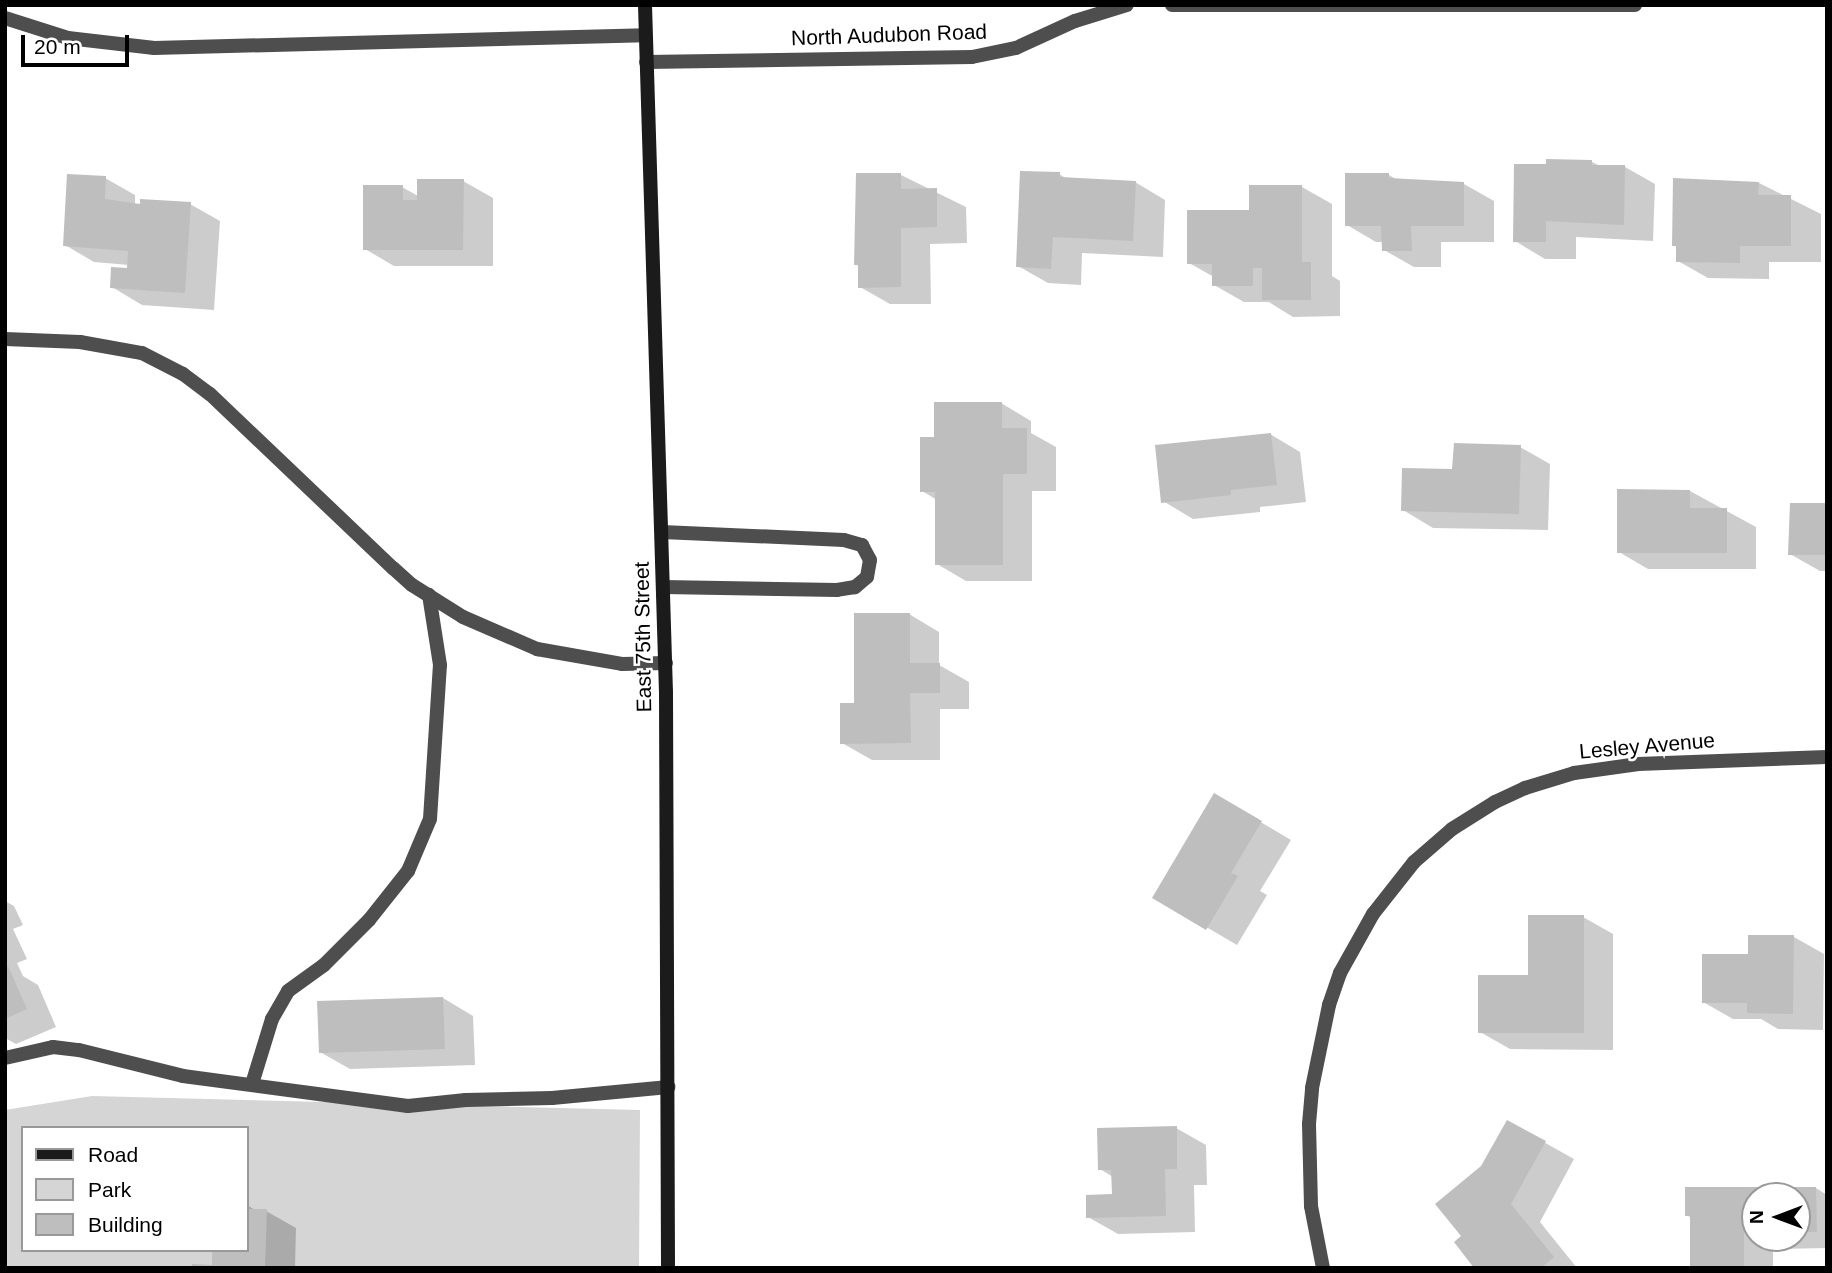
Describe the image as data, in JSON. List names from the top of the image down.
{
  "streets": {
    "street": ["North Audubon Road", "East 75th Street", "Lesley Avenue"]
  },
  "crossings": [
    ["North Audubon Road", "East 75th Street"]
  ],
  "legend": ["Road", "Park", "Building"],
  "scale_bar": "20 m",
  "north": "left"
}
